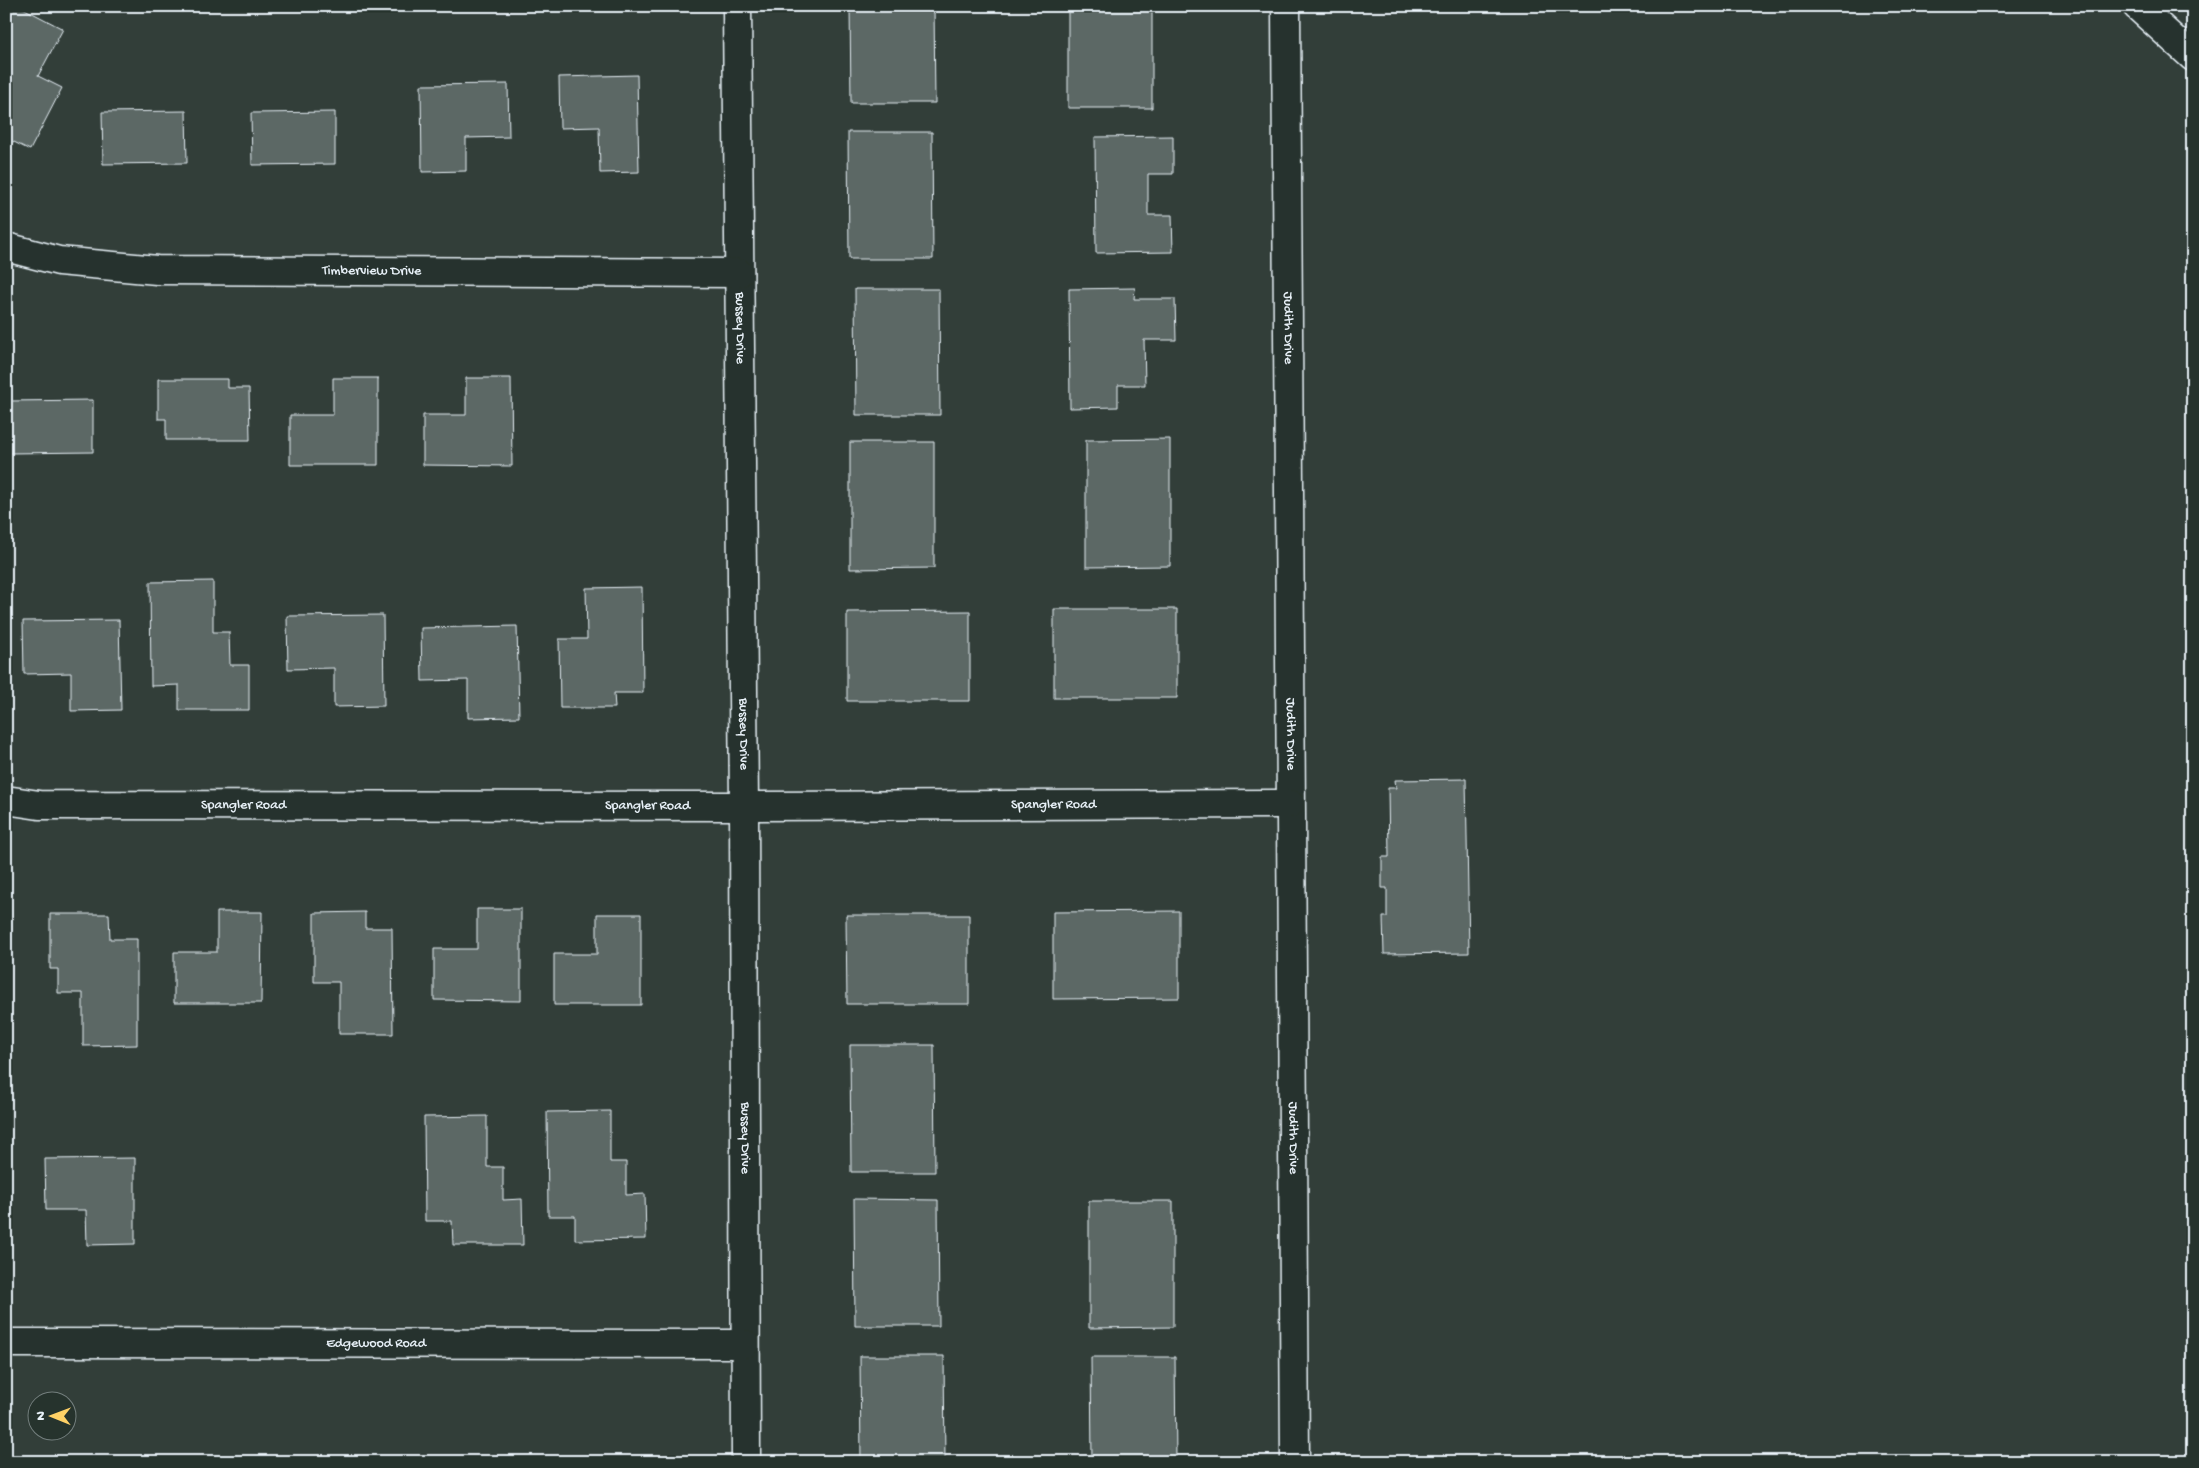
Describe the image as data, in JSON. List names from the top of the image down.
{
  "streets": {
    "street": [
      "Timberview Drive",
      "Bussey Drive",
      "Judith Drive",
      "Spangler Road",
      "Edgewood Road"
    ]
  },
  "crossings": [
    ["Timberview Drive", "Bussey Drive"],
    ["Bussey Drive", "Spangler Road"],
    ["Bussey Drive", "Edgewood Road"],
    ["Judith Drive", "Spangler Road"]
  ],
  "north": "left"
}
